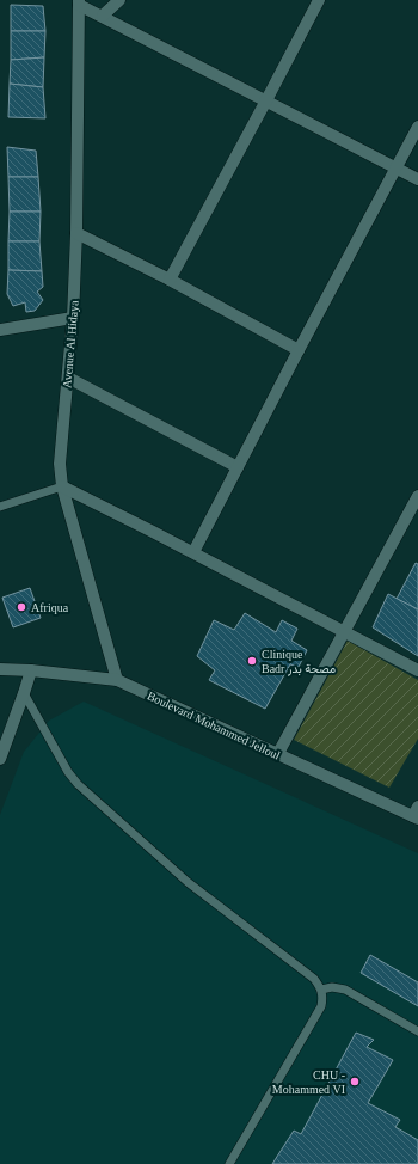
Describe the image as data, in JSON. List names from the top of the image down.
{
  "streets": {
    "street": ["Avenue Al Hidaya", "Boulevard Mohammed Jelloul"]
  },
  "crossings": [
    ["Avenue Al Hidaya", "Boulevard Mohammed Jelloul"]
  ],
  "places": ["Afriqua", "Clinique Badr مصحة بدر", "CHU - Mohammed VI"]
}
